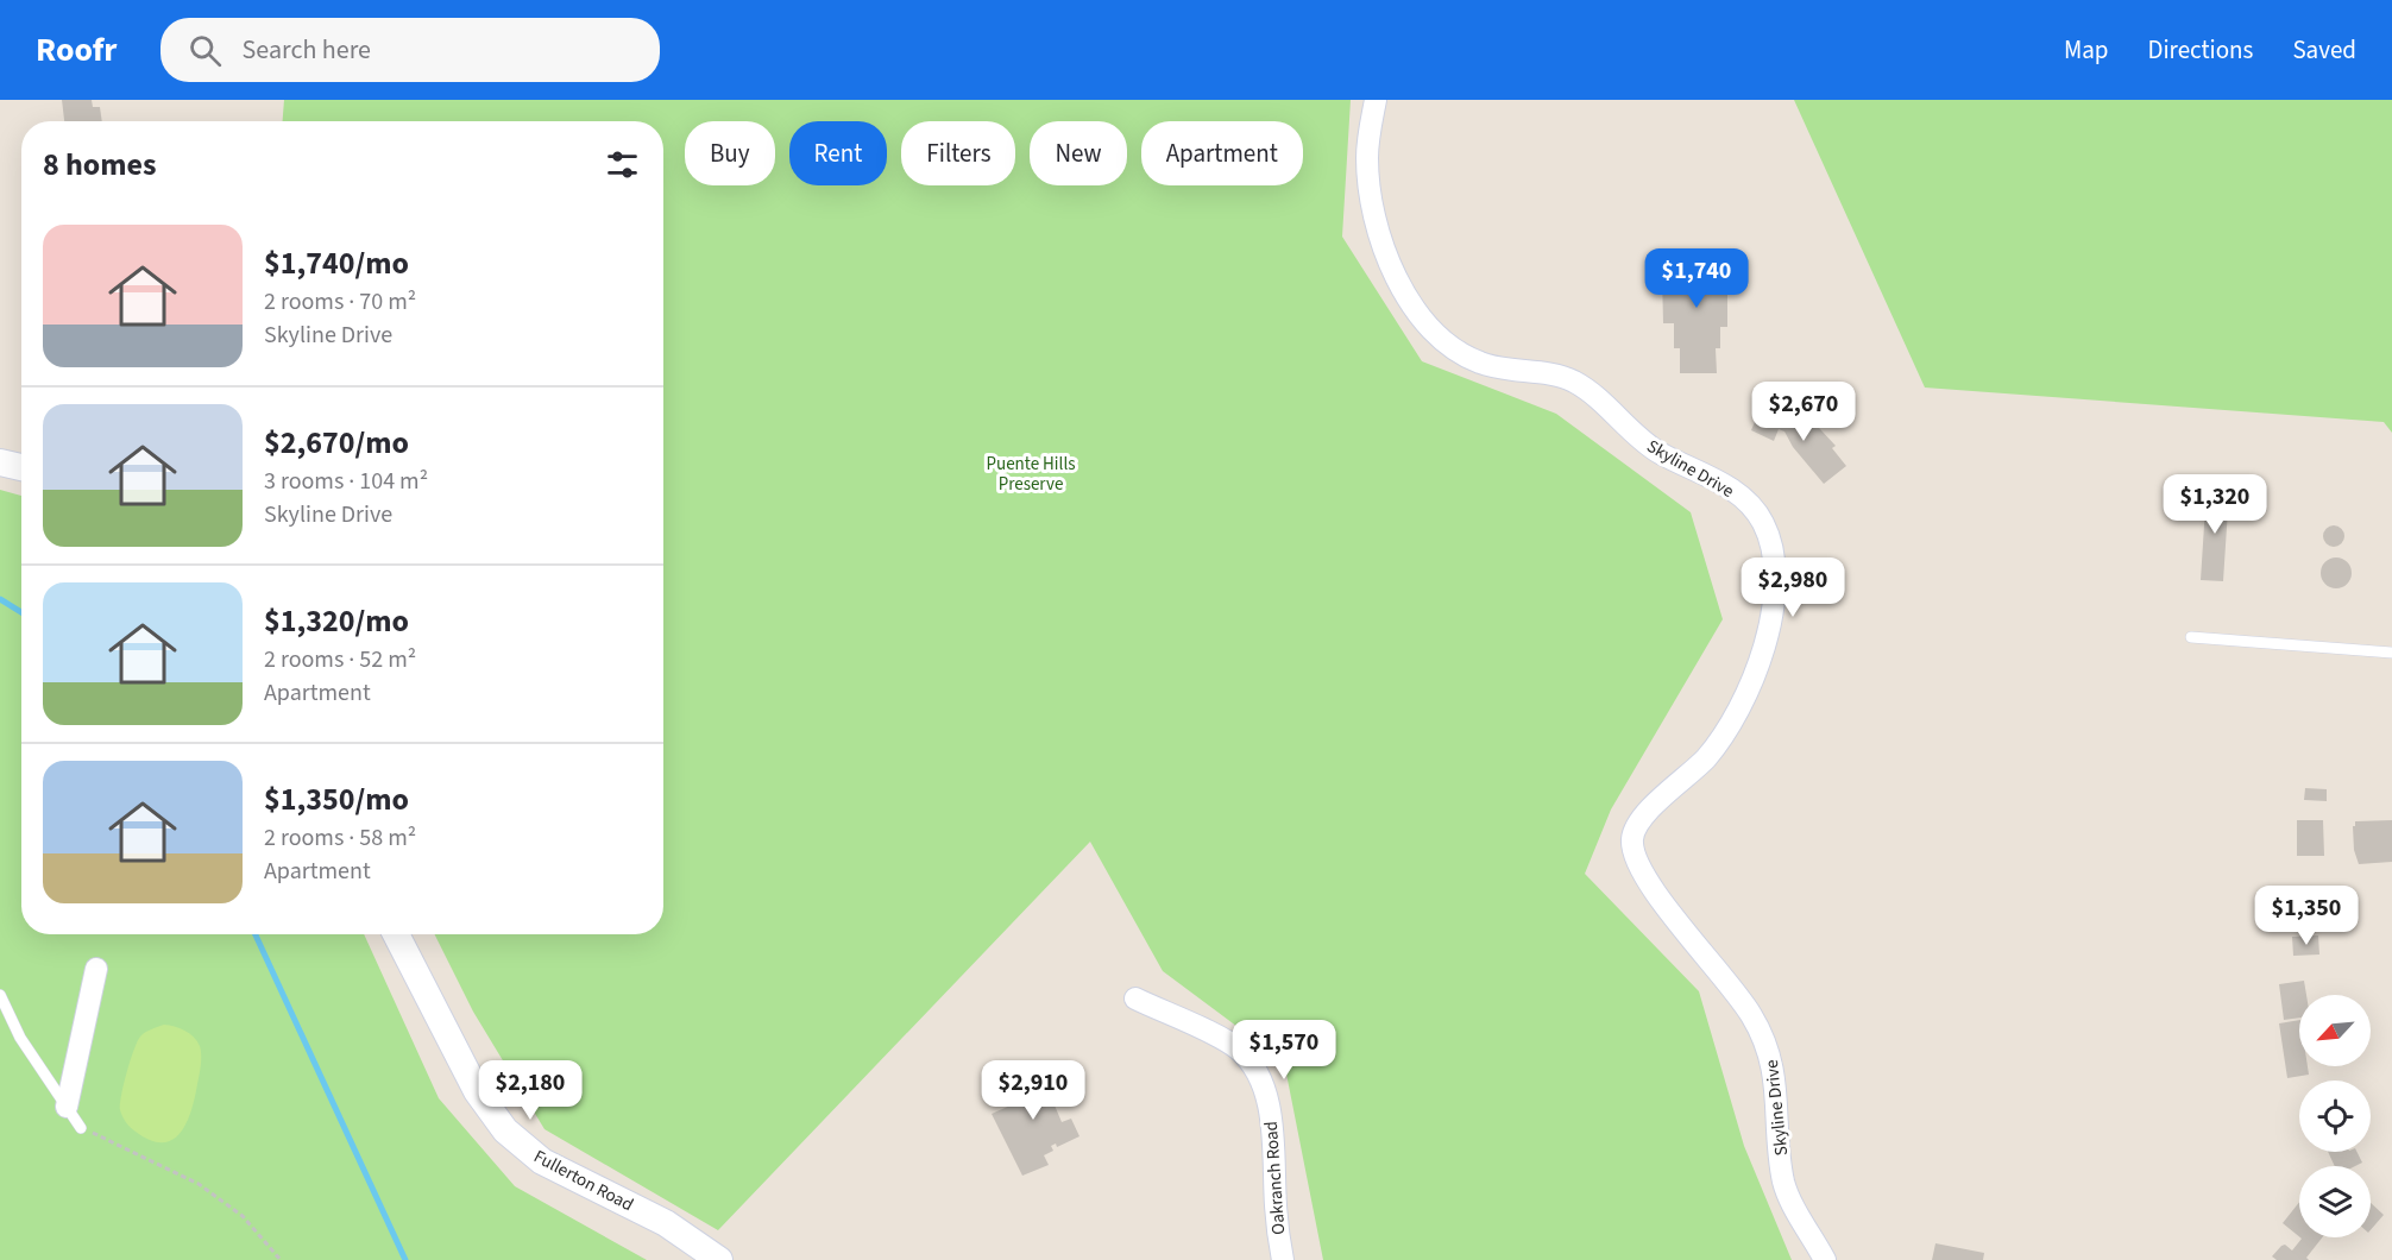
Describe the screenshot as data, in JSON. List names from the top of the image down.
{
  "streets": {
    "street": ["Skyline Drive", "Oakranch Road", "Fullerton Road"]
  },
  "parks": ["Puente Hills Preserve"],
  "north": "bottom left",
  "page": {
    "header": "Roofr",
    "search": "Search here",
    "nav": ["Map", "Directions", "Saved"],
    "chip": [
      "Buy",
      "Rent",
      "Filters",
      "New",
      "Apartment"
    ],
    "heading": "8 homes",
    "list": [
      {
        "name": "$1,740/mo",
        "note": "2 rooms · 70 m² · Skyline Drive"
      },
      {
        "name": "$2,670/mo",
        "note": "3 rooms · 104 m² · Skyline Drive"
      },
      {
        "name": "$1,320/mo",
        "note": "2 rooms · 52 m² · Apartment"
      },
      {
        "name": "$1,350/mo",
        "note": "2 rooms · 58 m² · Apartment"
      }
    ],
    "price": [
      "$1,740",
      "$2,670",
      "$1,320",
      "$2,980",
      "$1,350",
      "$1,570",
      "$2,180",
      "$2,910"
    ]
  }
}
